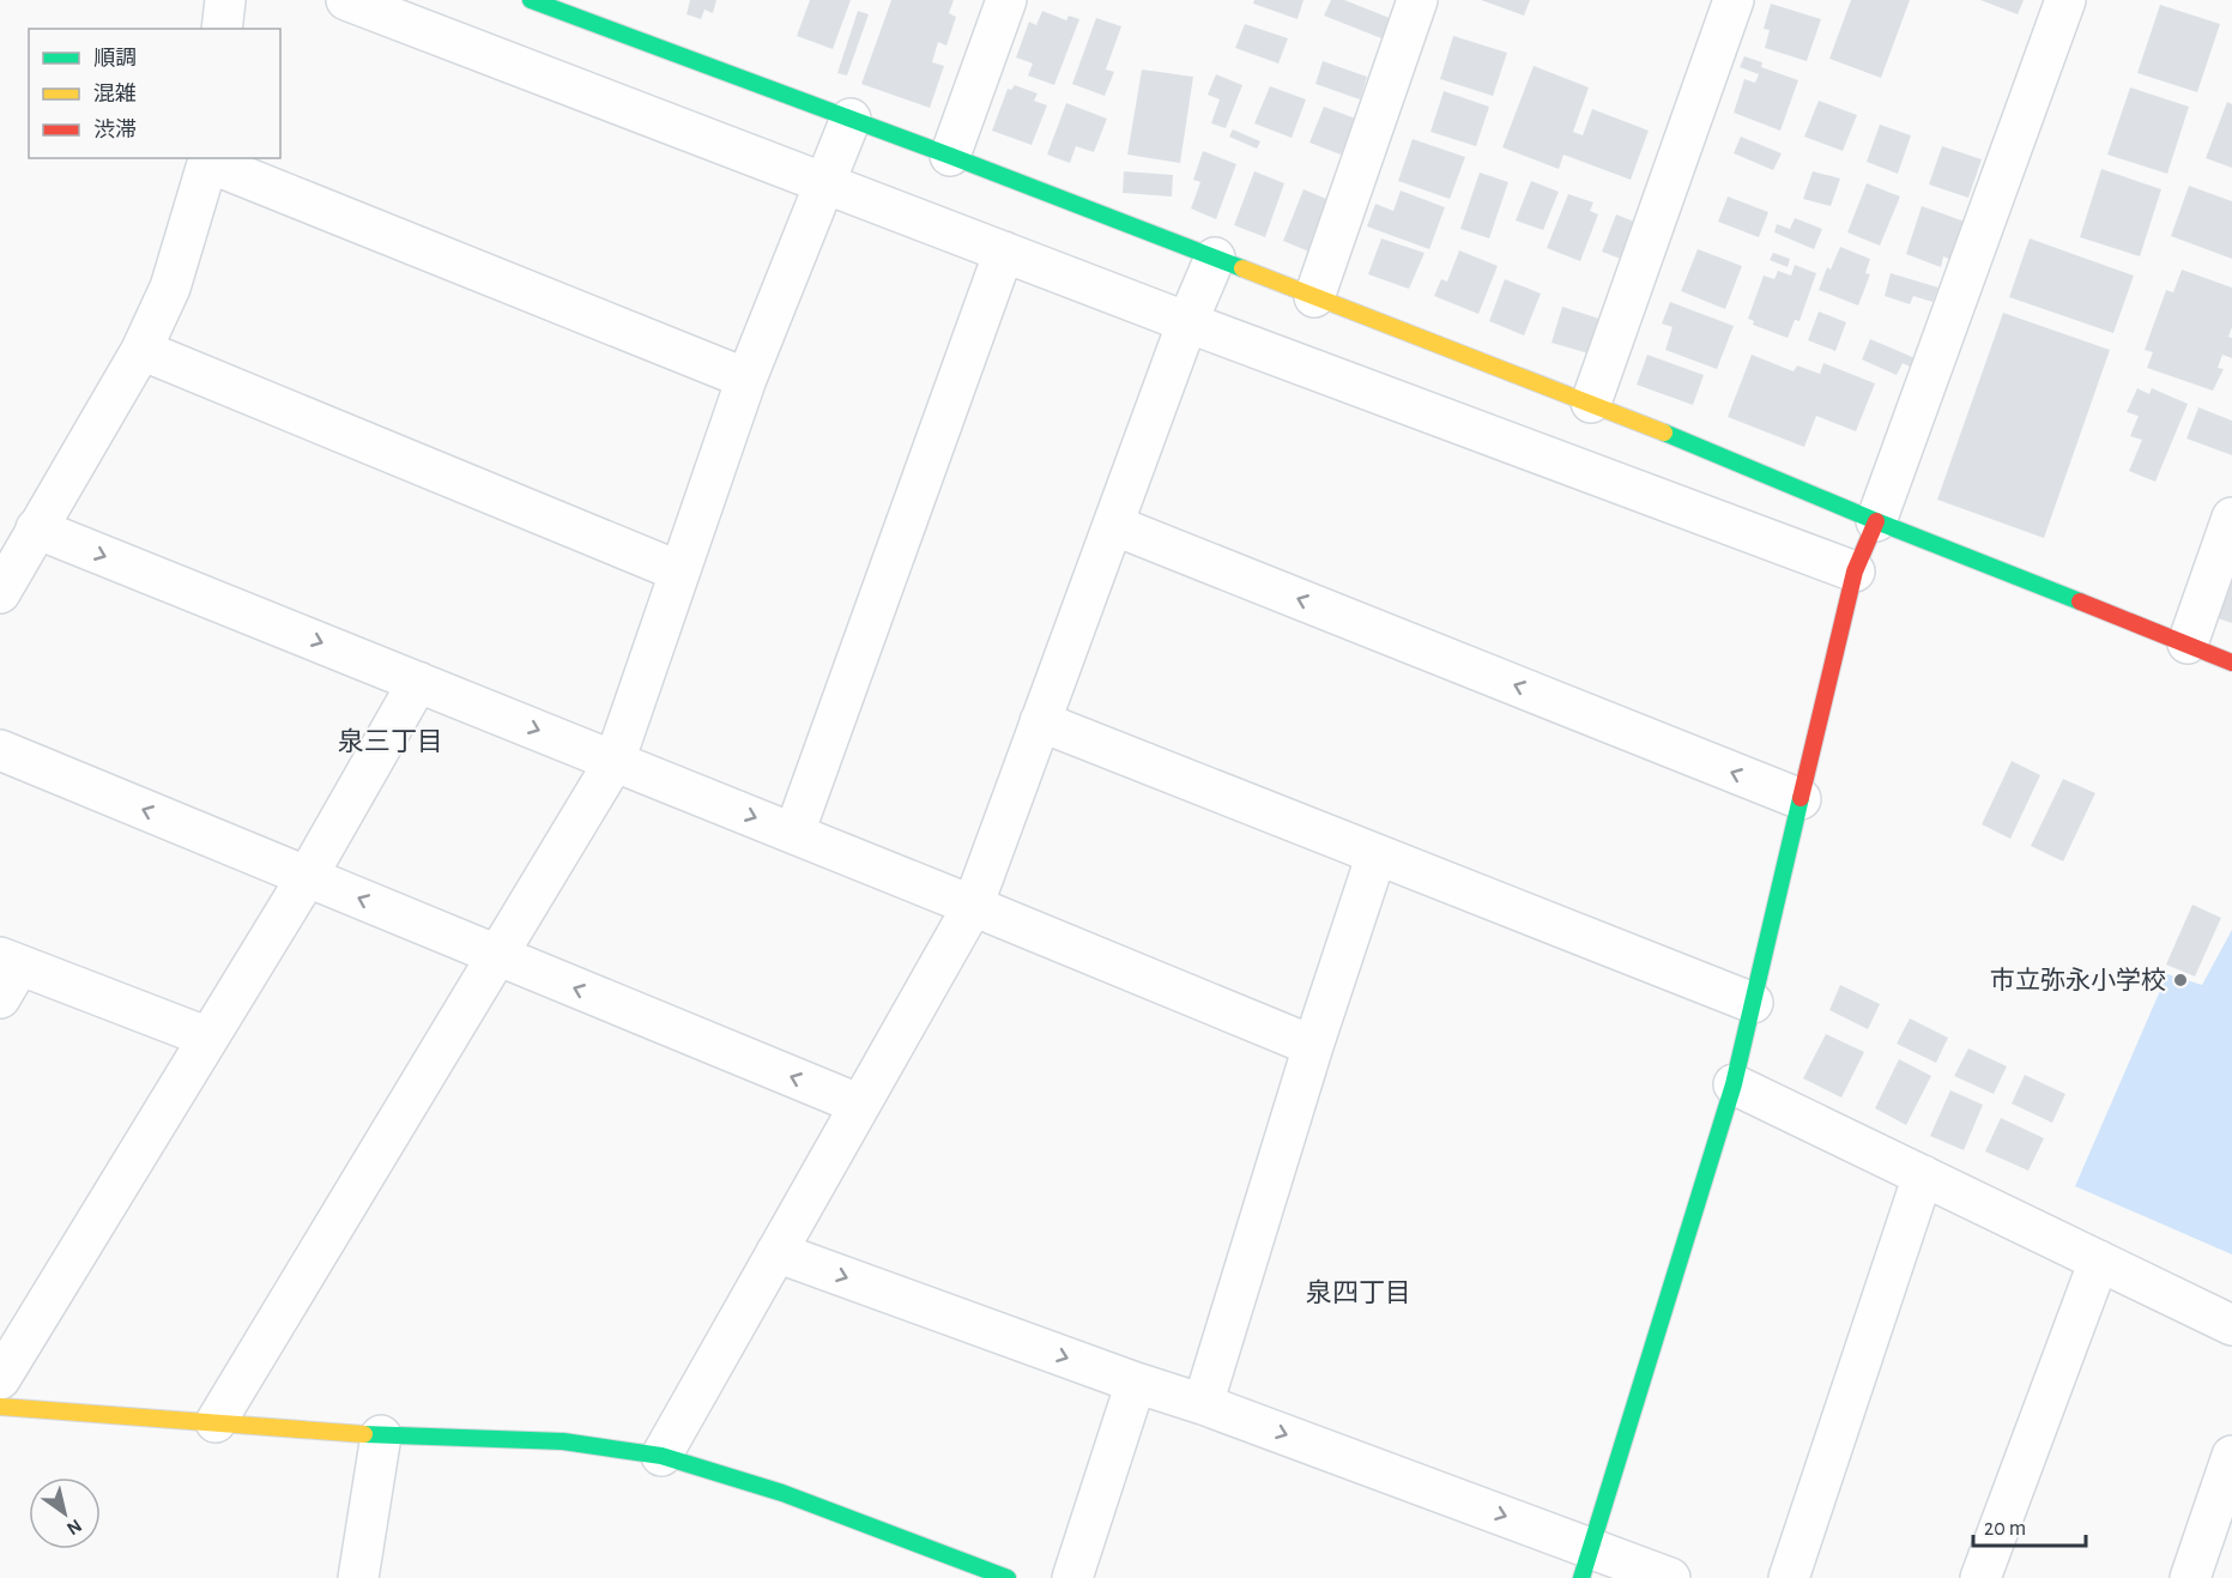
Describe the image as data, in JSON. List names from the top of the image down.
{
  "districts": ["泉三丁目", "泉四丁目"],
  "places": ["市立弥永小学校"],
  "legend": ["順調", "混雑", "渋滞"],
  "scale_bar": "20 m",
  "north": "bottom right"
}
